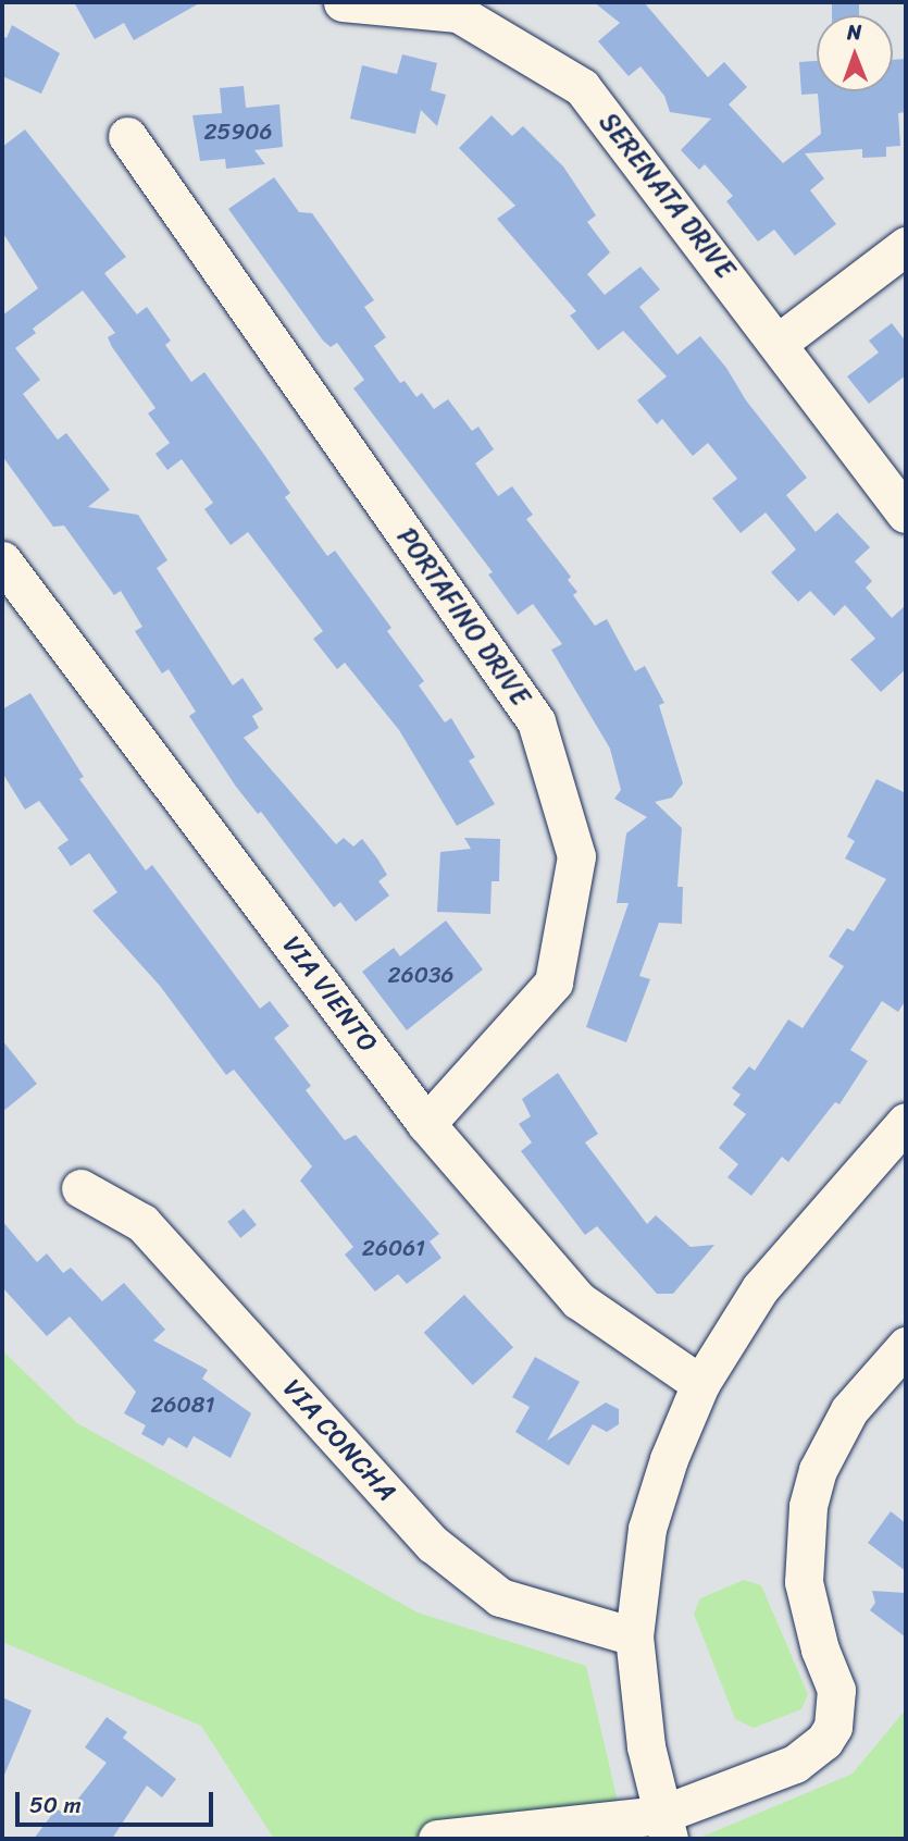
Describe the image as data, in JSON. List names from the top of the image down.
{
  "streets": {
    "street": [
      "SERENATA DRIVE",
      "PORTAFINO DRIVE",
      "VIA VIENTO",
      "VIA CONCHA"
    ]
  },
  "crossings": [
    ["PORTAFINO DRIVE", "VIA VIENTO"]
  ],
  "house_numbers": [
    "25906",
    "26036",
    "26061",
    "26081"
  ],
  "scale_bar": "50 m",
  "north": "top"
}
